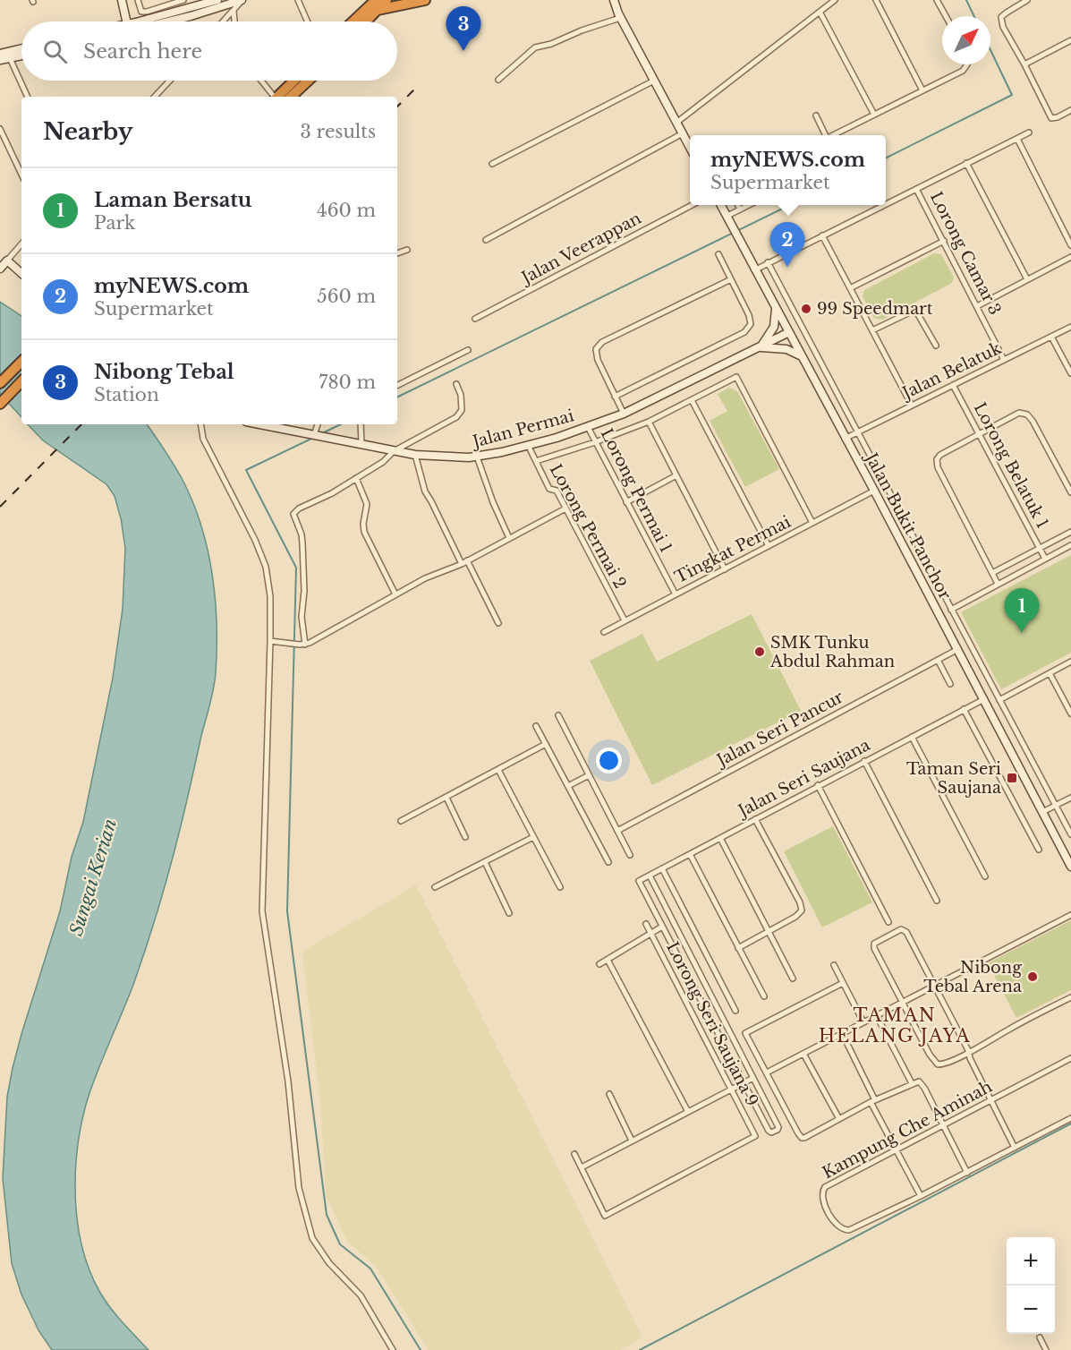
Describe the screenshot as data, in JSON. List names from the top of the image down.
{
  "streets": {
    "main road": ["Jalan Permai", "Jalan Bukit Panchor"],
    "street": [
      "Jalan Veerappan",
      "Lorong Camar 3",
      "Jalan Belatuk",
      "Lorong Belatuk 1",
      "Lorong Permai 1",
      "Lorong Permai 2",
      "Tingkat Permai",
      "Jalan Seri Pancur",
      "Jalan Seri Saujana",
      "Lorong Seri Saujana 9",
      "Kampung Che Aminah"
    ]
  },
  "crossings": [
    ["Lorong Camar 3", "Jalan Belatuk"],
    ["Jalan Belatuk", "Lorong Belatuk 1"],
    ["Jalan Belatuk", "Jalan Bukit Panchor"],
    ["Jalan Permai", "Lorong Permai 1"],
    ["Jalan Permai", "Lorong Permai 2"],
    ["Jalan Permai", "Jalan Bukit Panchor"],
    ["Lorong Permai 1", "Tingkat Permai"],
    ["Lorong Permai 2", "Tingkat Permai"],
    ["Jalan Bukit Panchor", "Tingkat Permai"],
    ["Jalan Bukit Panchor", "Jalan Seri Pancur"],
    ["Jalan Bukit Panchor", "Jalan Seri Saujana"]
  ],
  "districts": ["TAMAN HELANG JAYA"],
  "water": ["Sungai Kerian"],
  "places": {
    "other": ["99 Speedmart", "SMK Tunku Abdul Rahman", "Nibong Tebal Arena"],
    "transit": ["Taman Seri Saujana"]
  },
  "north": "top right",
  "page": {
    "pins": ["3", "2", "1"],
    "search": "Search here",
    "heading": ["Nearby", "3 results"],
    "popup": ["myNEWS.com", "Supermarket"],
    "list": [
      {
        "mark": "1",
        "name": "Laman Bersatu",
        "note": "Park",
        "value": "460 m"
      },
      {
        "mark": "2",
        "name": "myNEWS.com",
        "note": "Supermarket",
        "value": "560 m"
      },
      {
        "mark": "3",
        "name": "Nibong Tebal",
        "note": "Station",
        "value": "780 m"
      }
    ],
    "map_buttons": ["+", "−"]
  }
}
